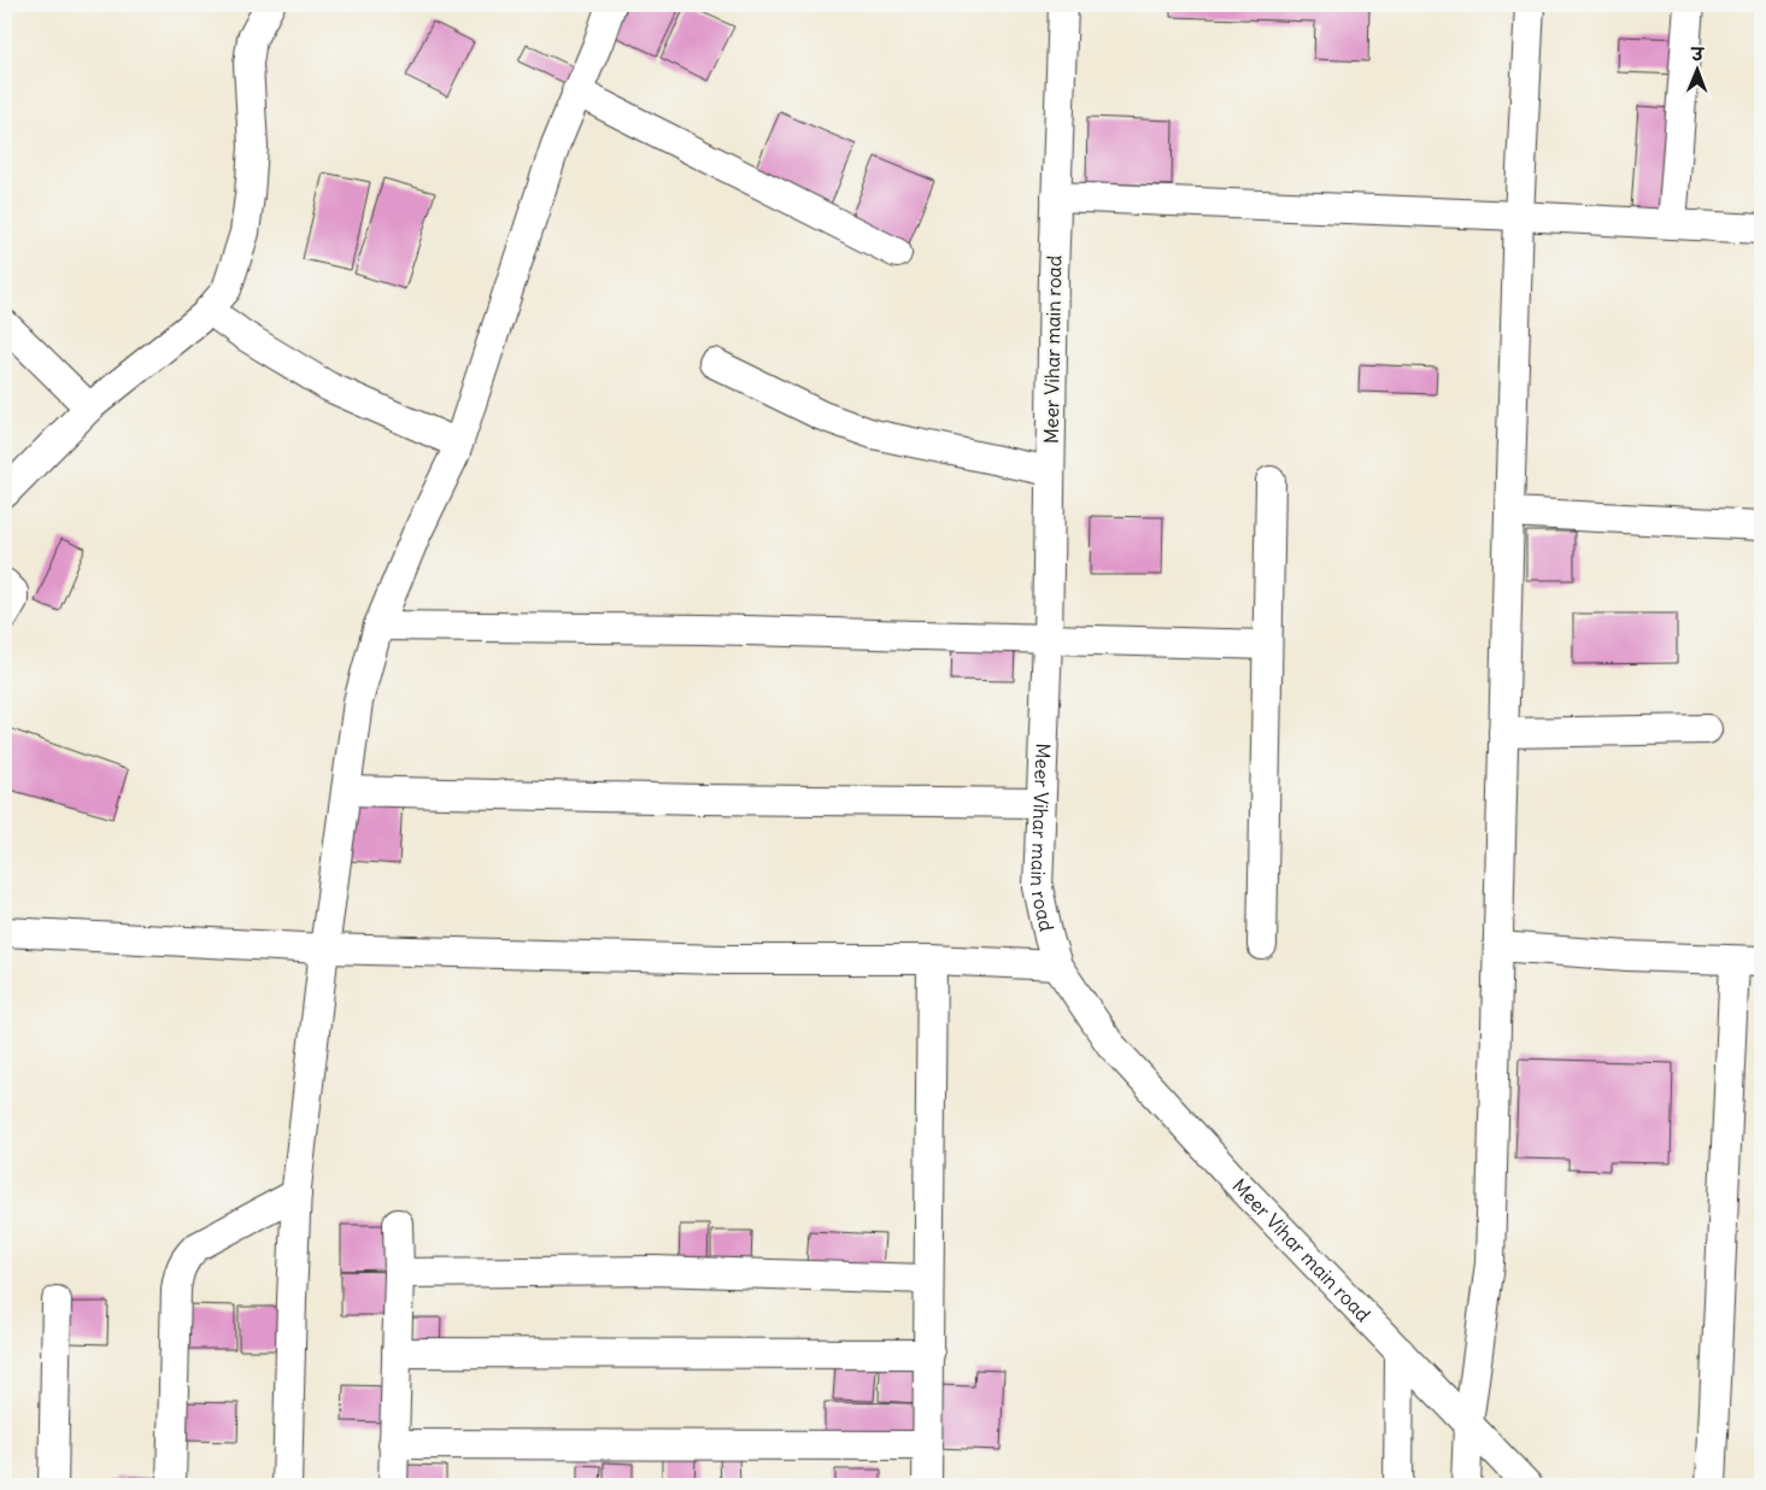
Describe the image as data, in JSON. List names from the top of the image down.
{
  "streets": {
    "street": ["Meer Vihar main road"]
  },
  "north": "top"
}
